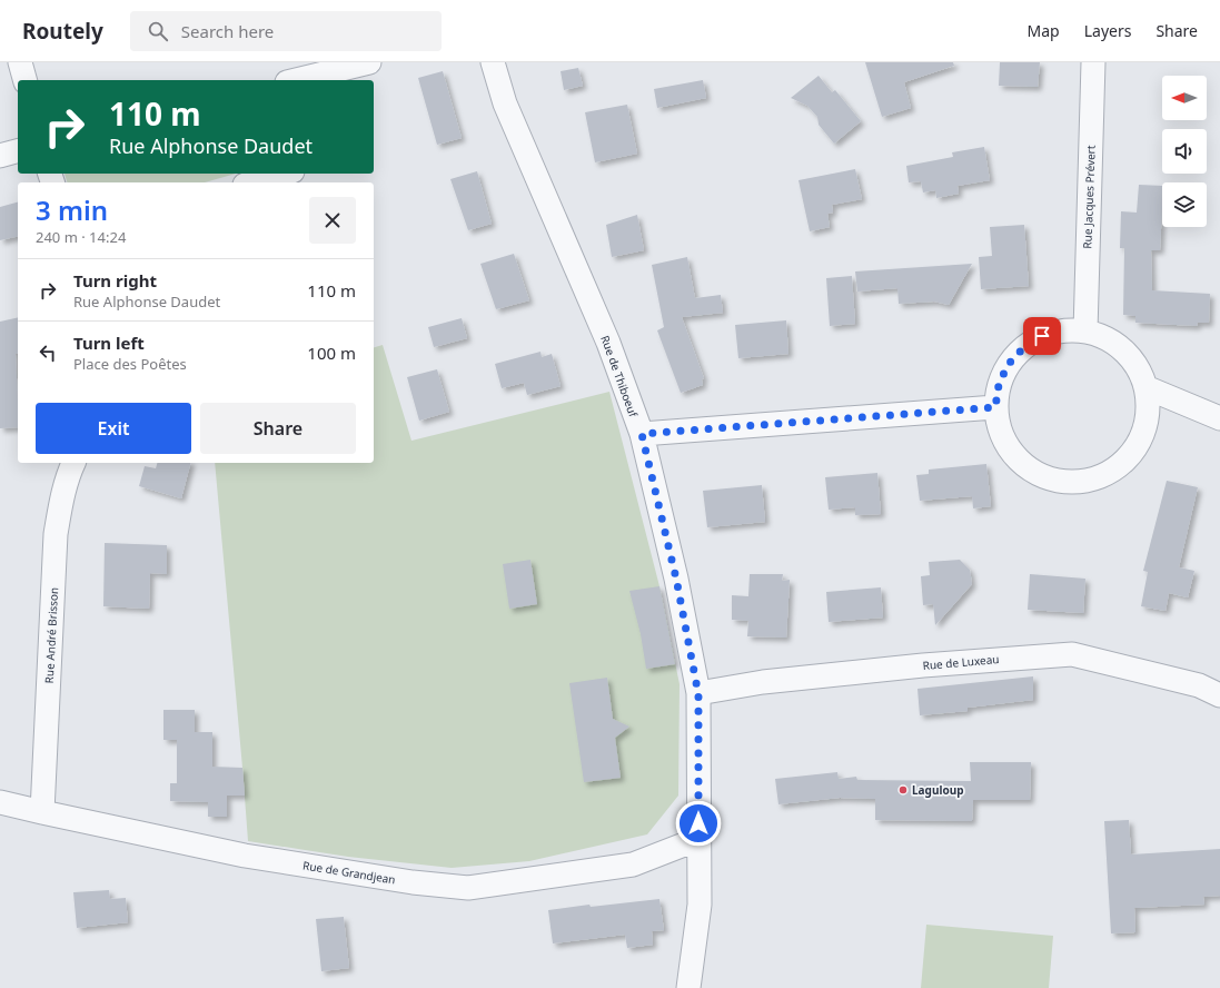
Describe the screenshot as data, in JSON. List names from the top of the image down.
{
  "streets": {
    "street": [
      "Rue Jacques Prévert",
      "Rue de Thiboeuf",
      "Rue André Brisson",
      "Rue de Luxeau",
      "Rue de Grandjean"
    ]
  },
  "crossings": [
    ["Rue de Thiboeuf", "Rue de Luxeau"],
    ["Rue de Thiboeuf", "Rue de Grandjean"],
    ["Rue André Brisson", "Rue de Grandjean"]
  ],
  "places": ["Laguloup"],
  "north": "left",
  "page": {
    "header": "Routely",
    "search": "Search here",
    "nav": ["Map", "Layers", "Share"],
    "turn": ["110 m", "Rue Alphonse Daudet"],
    "heading": ["3 min", "240 m · 14:24"],
    "list": [
      {
        "name": "Turn right",
        "note": "Rue Alphonse Daudet",
        "value": "110 m"
      },
      {
        "name": "Turn left",
        "note": "Place des Poêtes",
        "value": "100 m"
      }
    ],
    "buttons": ["Exit", "Share"]
  }
}
